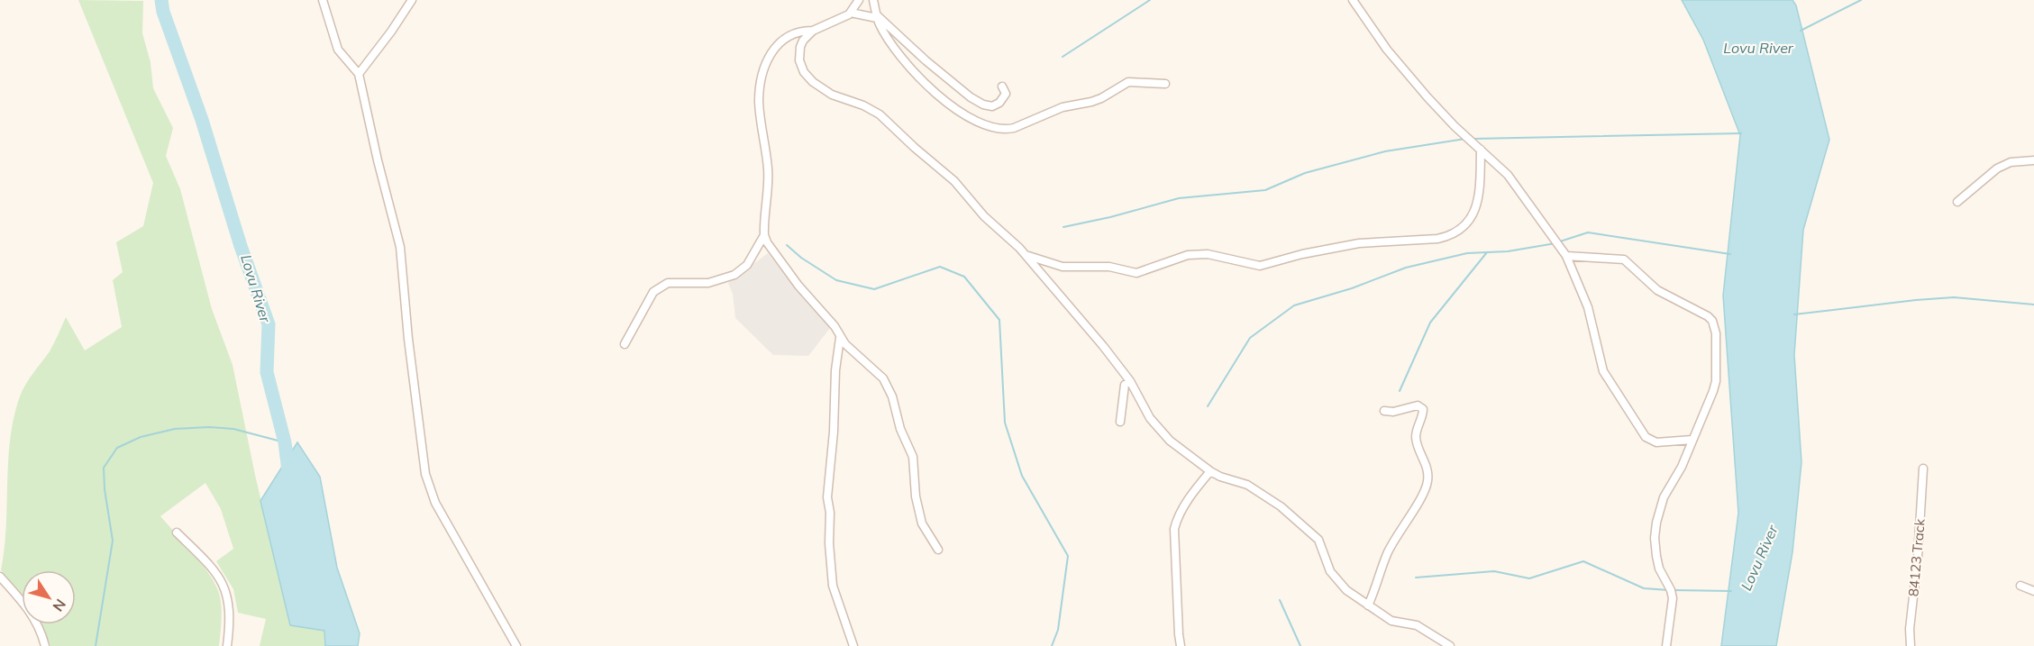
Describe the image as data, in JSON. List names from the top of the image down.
{
  "streets": {
    "street": ["84123 Track"]
  },
  "water": ["Lovu River"],
  "north": "bottom right"
}
